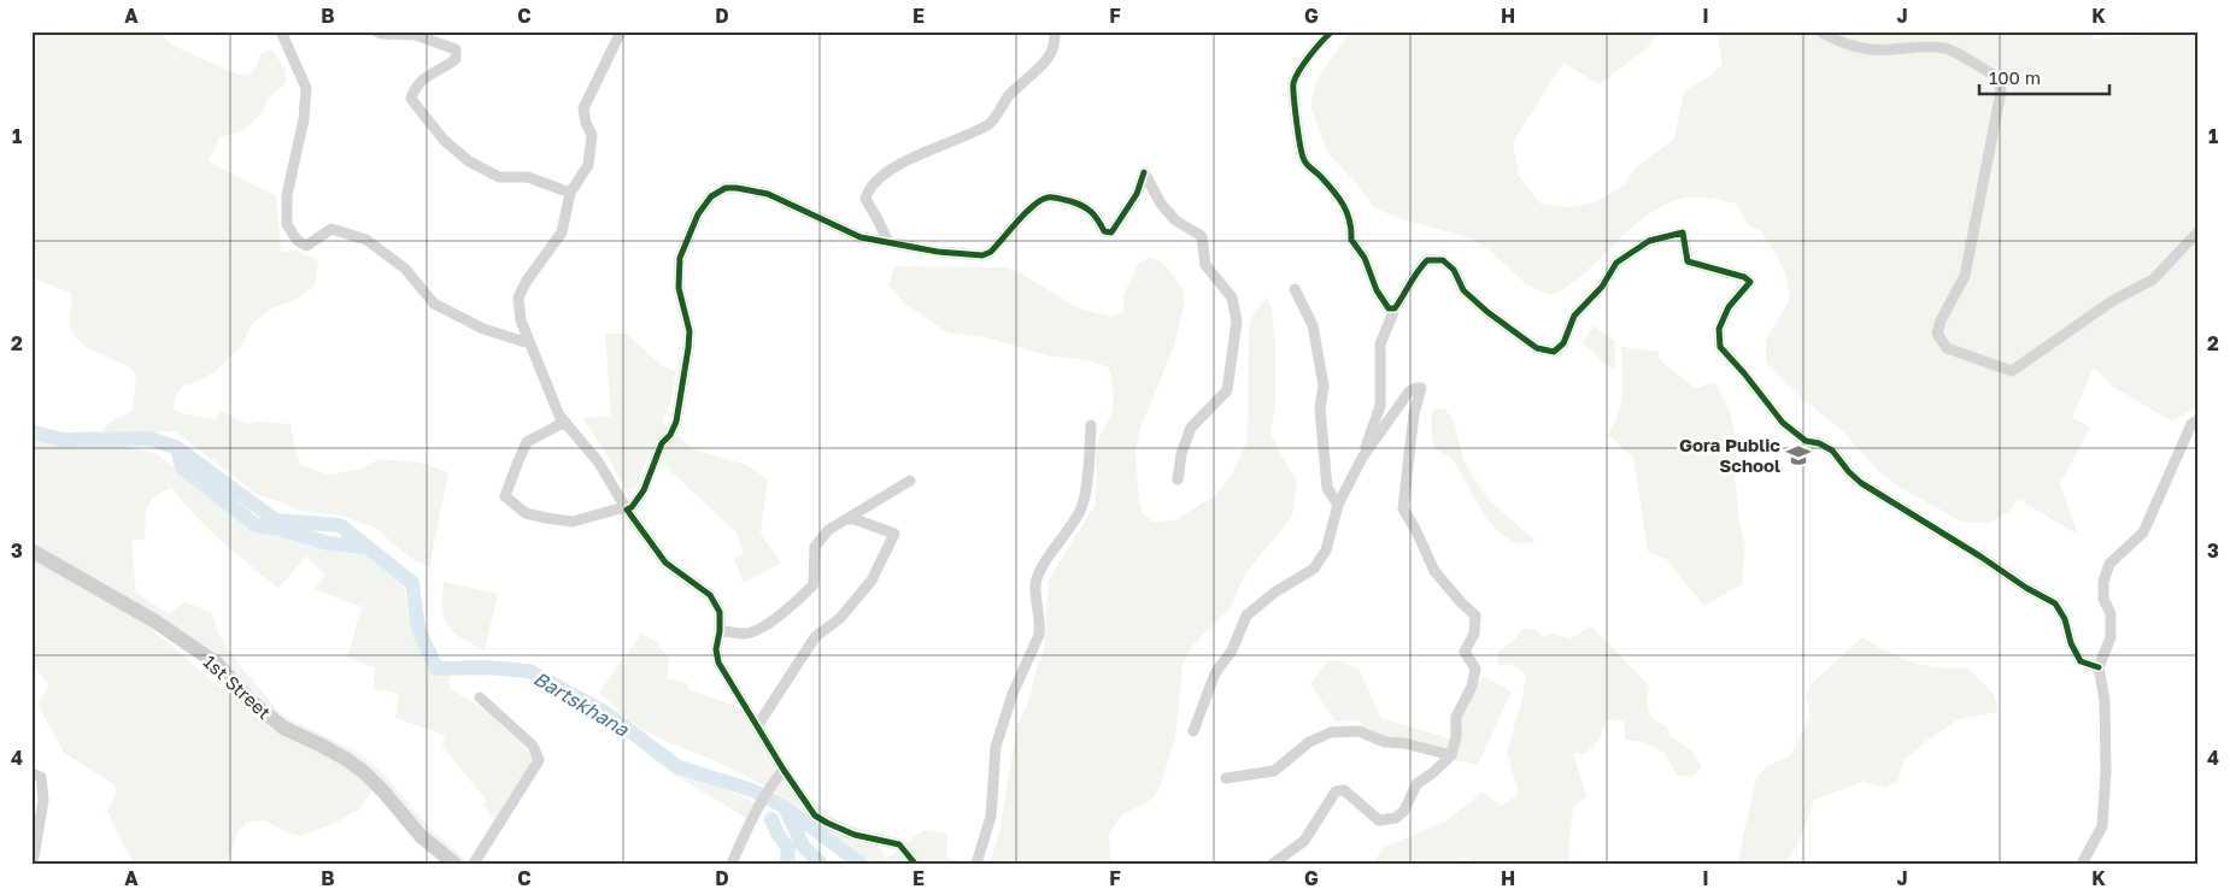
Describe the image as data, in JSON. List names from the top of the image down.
{
  "streets": {
    "street": ["1st Street"]
  },
  "water": ["Bartskhana"],
  "places": {
    "school or university": ["Gora Public School"]
  },
  "scale_bar": "100 m",
  "grid": {
    "columns": [
      "A",
      "B",
      "C",
      "D",
      "E",
      "F",
      "G",
      "H",
      "I",
      "J",
      "K"
    ],
    "rows": [
      "1",
      "2",
      "3",
      "4"
    ]
  }
}
